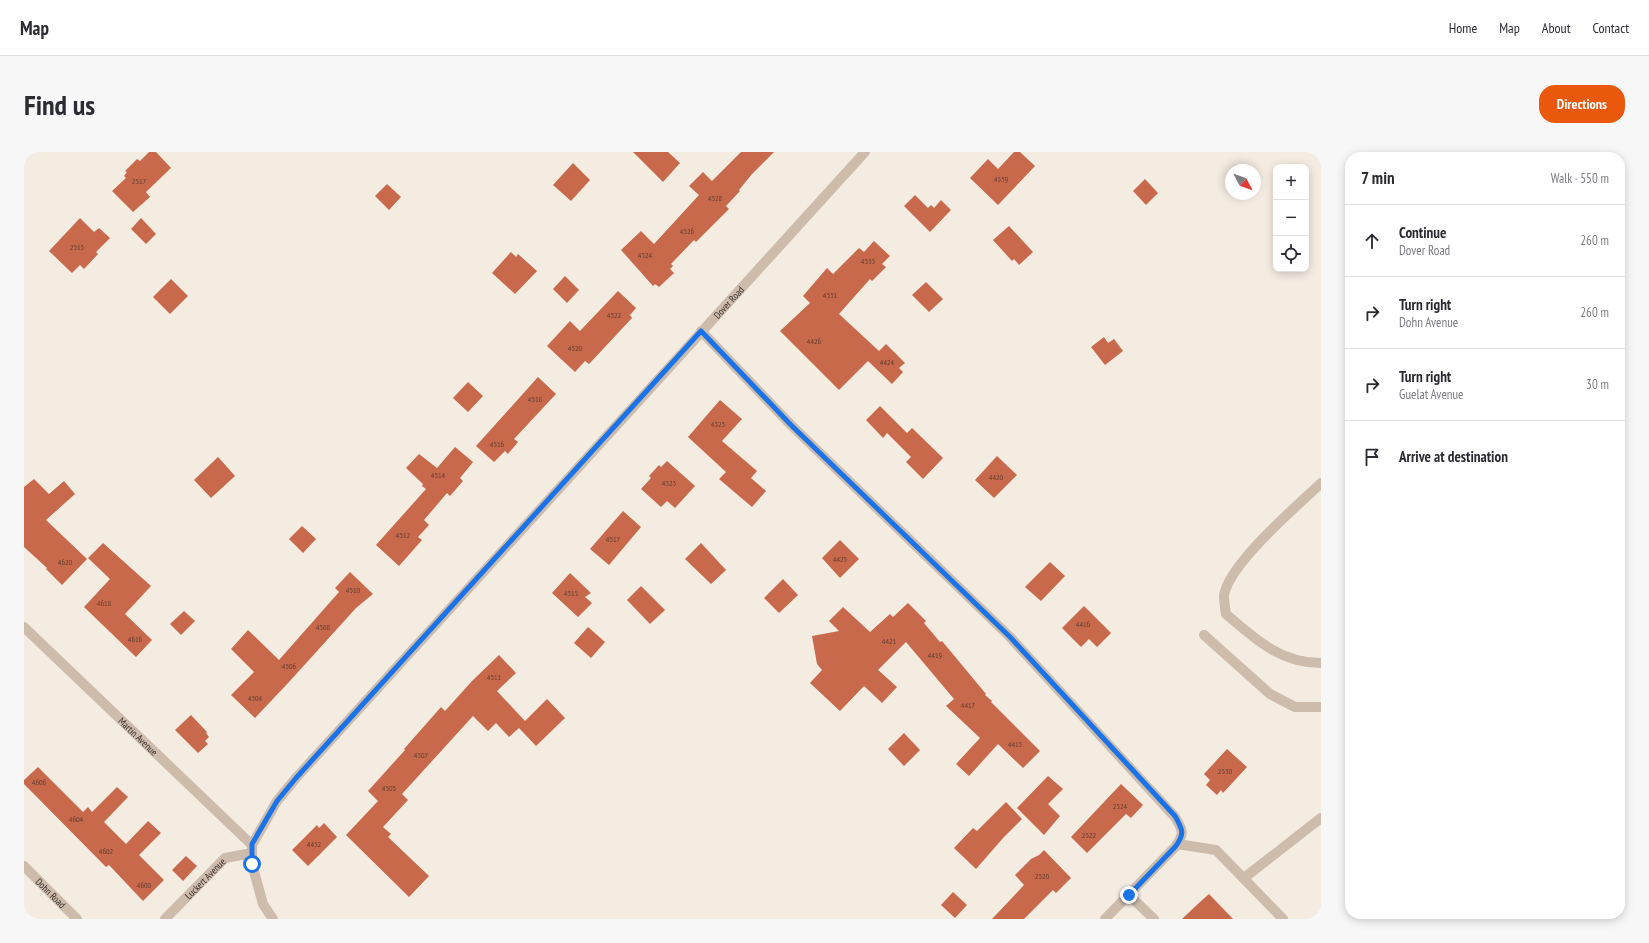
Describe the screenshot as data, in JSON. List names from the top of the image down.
{
  "streets": {
    "street": [
      "Dover Road",
      "Martin Avenue",
      "Luckert Avenue",
      "Dohn Road"
    ]
  },
  "crossings": [
    ["Dover Road", "Martin Avenue"],
    ["Dover Road", "Luckert Avenue"],
    ["Martin Avenue", "Luckert Avenue"]
  ],
  "house_numbers": [
    "4539",
    "2517",
    "4528",
    "4526",
    "2515",
    "4524",
    "4533",
    "4531",
    "4522",
    "4426",
    "4520",
    "4424",
    "4518",
    "4525",
    "4516",
    "4514",
    "4420",
    "4523",
    "4512",
    "4517",
    "4425",
    "4620",
    "4510",
    "4515",
    "4618",
    "4416",
    "4508",
    "4616",
    "4421",
    "4419",
    "4506",
    "4511",
    "4504",
    "4417",
    "4415",
    "4507",
    "2530",
    "4606",
    "4505",
    "2524",
    "4604",
    "2522",
    "4432",
    "4602",
    "2520",
    "4600"
  ],
  "north": "bottom right",
  "page": {
    "header": "Map",
    "nav": [
      "Home",
      "Map",
      "About",
      "Contact"
    ],
    "buttons": "Directions",
    "title": "Find us",
    "heading": ["7 min", "Walk · 550 m"],
    "map_buttons": ["+", "−"],
    "list": [
      ["Continue", "Dover Road", "260 m"],
      ["Turn right", "Dohn Avenue", "260 m"],
      ["Turn right", "Guelat Avenue", "30 m"],
      "Arrive at destination"
    ]
  }
}
